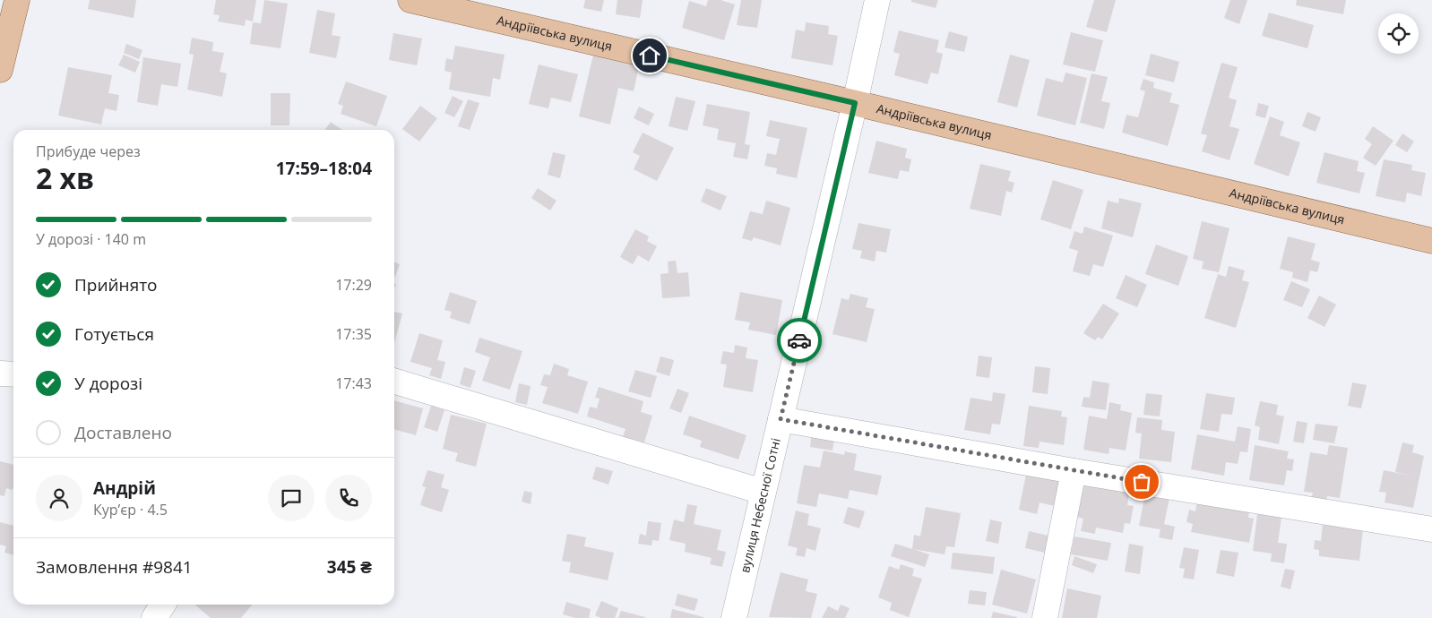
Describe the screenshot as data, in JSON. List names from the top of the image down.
{
  "streets": {
    "main road": ["Андріївська вулиця"],
    "street": ["вулиця Небесної Сотні"]
  },
  "crossings": [
    ["Андріївська вулиця", "вулиця Небесної Сотні"]
  ],
  "page": {
    "heading": ["2 хв", "Прибуде через", "17:59–18:04"],
    "panel": [
      "Андрій",
      "Кур’єр · 4.5",
      "Замовлення #9841",
      "345 ₴"
    ],
    "bar": "У дорозі · 140 m",
    "list": [
      ["Прийнято", "17:29"],
      ["Готується", "17:35"],
      ["У дорозі", "17:43"],
      "Доставлено"
    ]
  }
}
